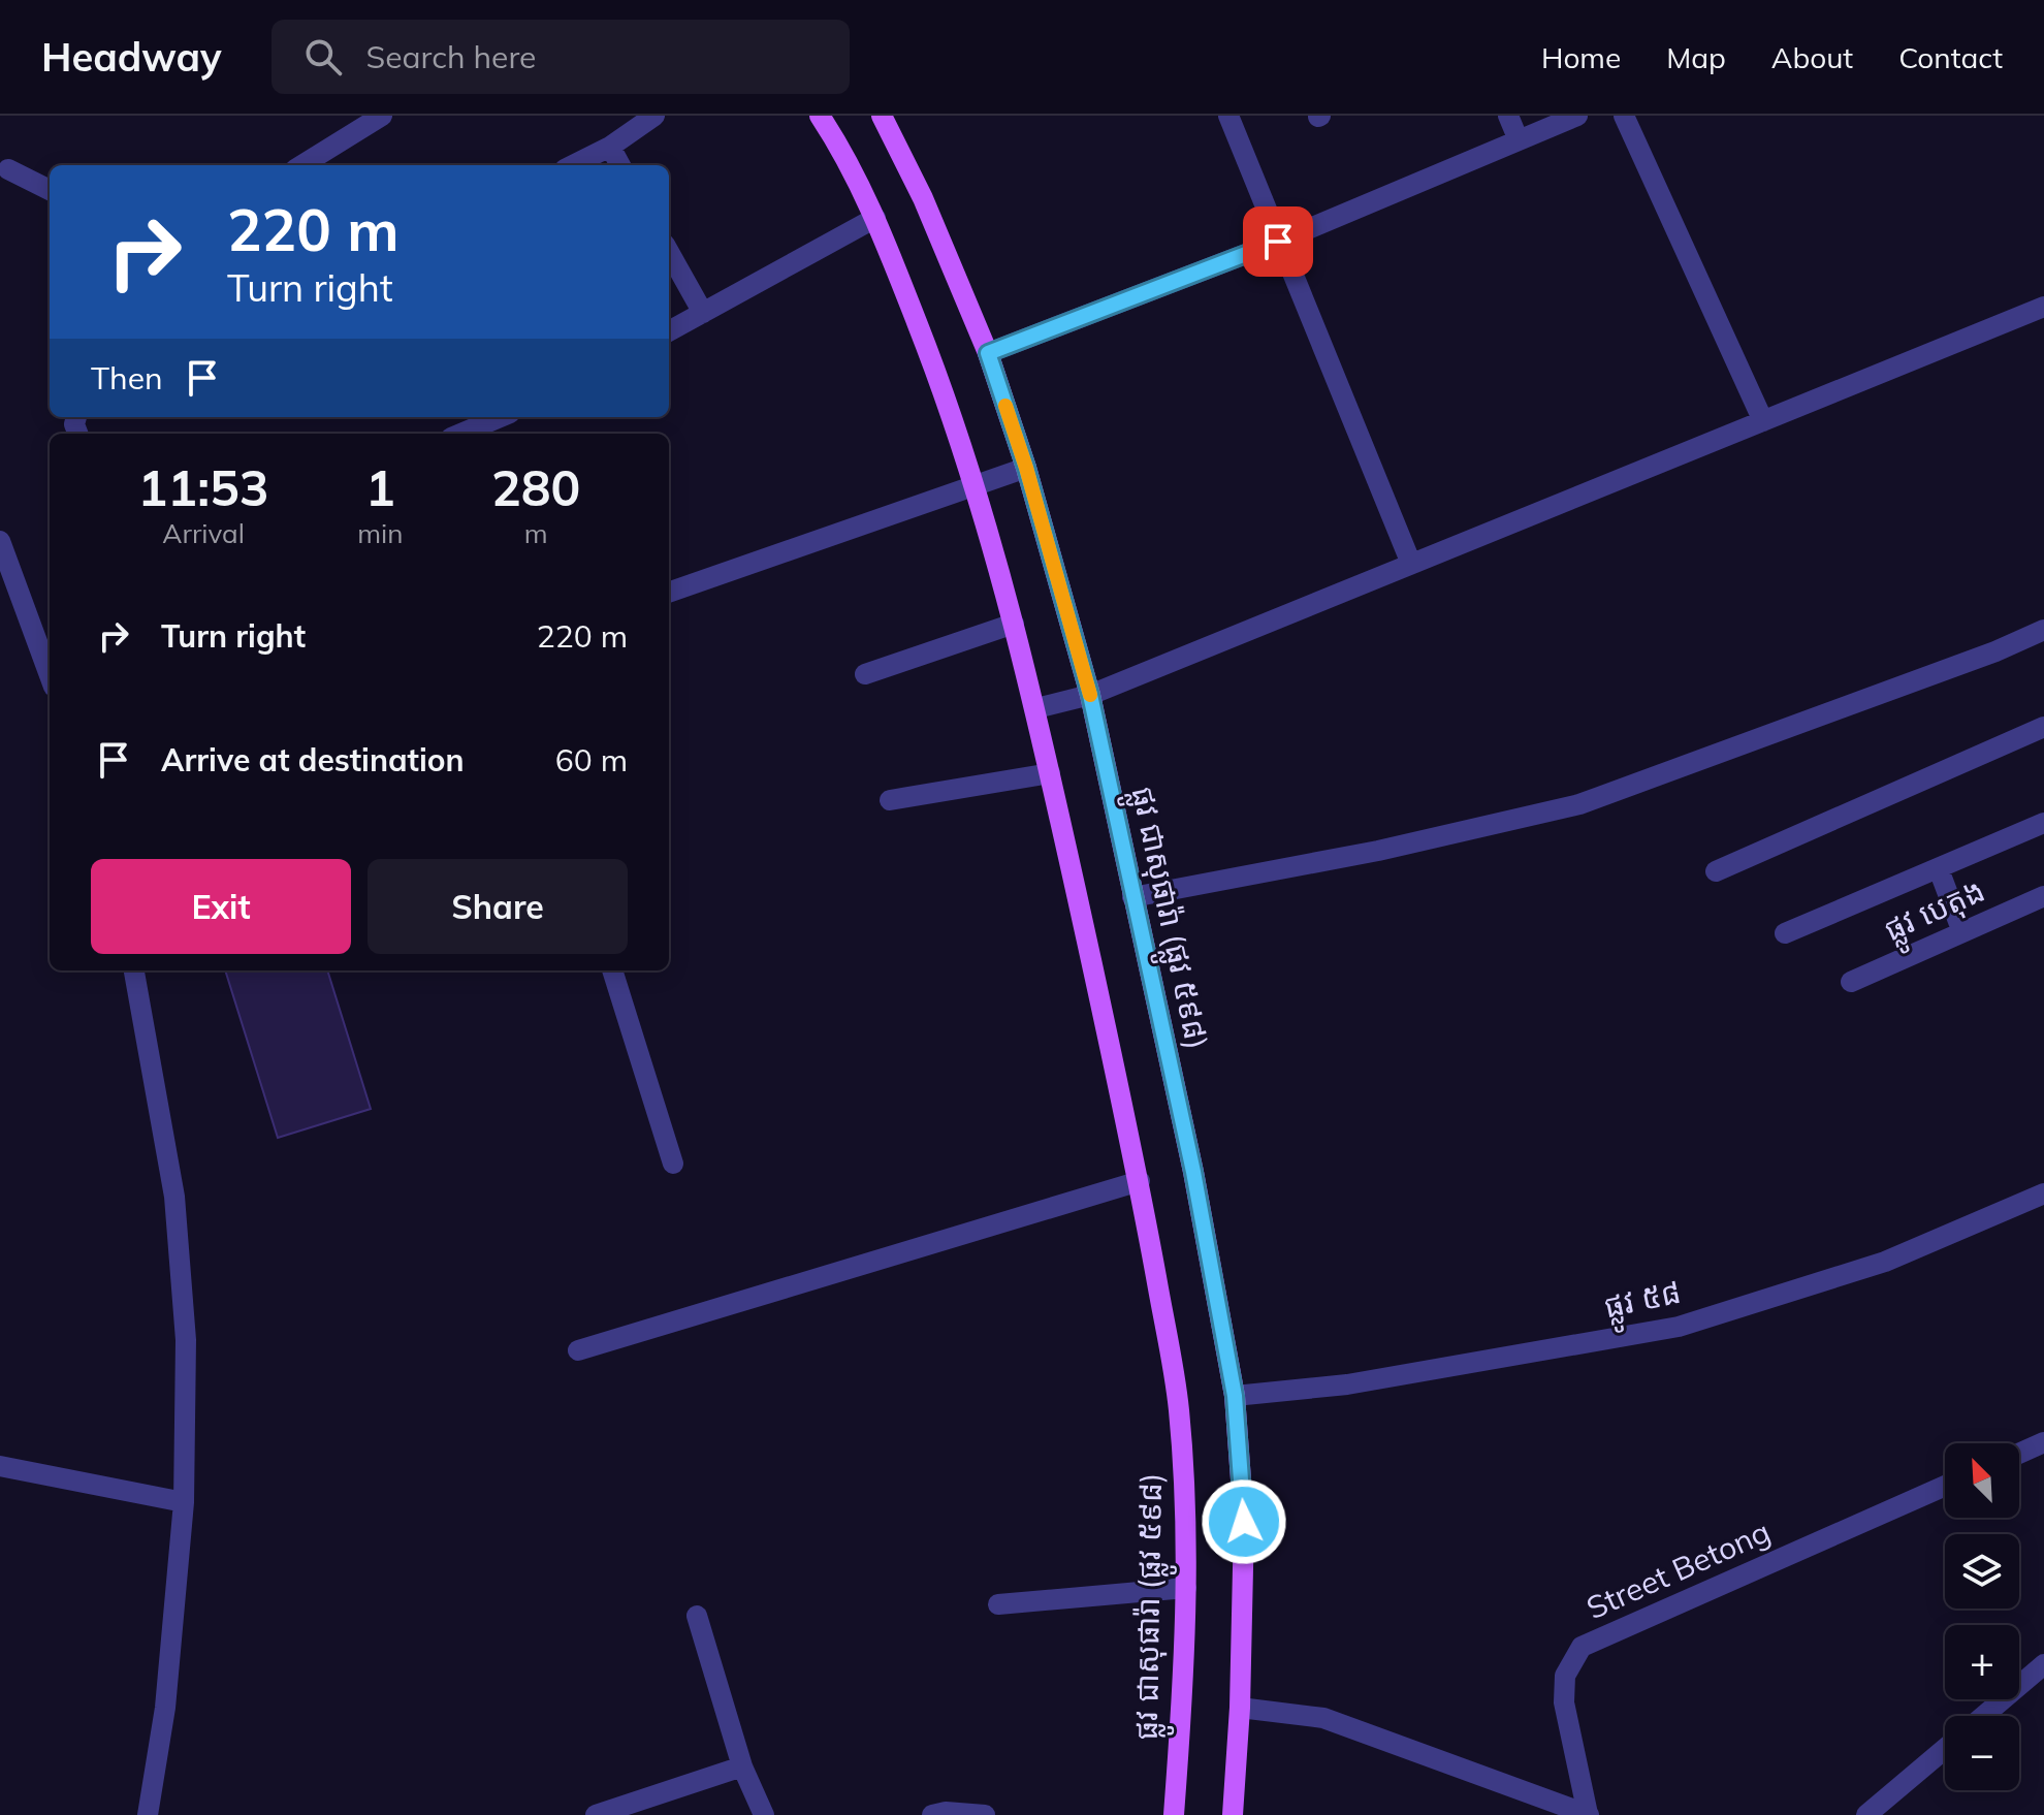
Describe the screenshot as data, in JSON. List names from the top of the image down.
{
  "streets": {
    "main road": ["ផ្លូវ ជាសុផារ៉ា (ផ្លូវ ៥៩៨)"],
    "street": ["ផ្លូវ បេតុង", "ផ្លូវ ៥៨", "Street Betong"]
  },
  "crossings": [
    ["ផ្លូវ ជាសុផារ៉ា (ផ្លូវ ៥៩៨)", "ផ្លូវ ៥៨"]
  ],
  "north": "top left",
  "page": {
    "header": "Headway",
    "search": "Search here",
    "nav": [
      "Home",
      "Map",
      "About",
      "Contact"
    ],
    "turn": ["220 m", "Turn right"],
    "then": "Then",
    "eta": [
      "11:53",
      "Arrival",
      "1",
      "min",
      "280",
      "m"
    ],
    "list": [
      {
        "name": "Turn right",
        "value": "220 m"
      },
      {
        "name": "Arrive at destination",
        "value": "60 m"
      }
    ],
    "buttons": ["Exit", "Share"],
    "map_buttons": ["+", "−"]
  }
}
